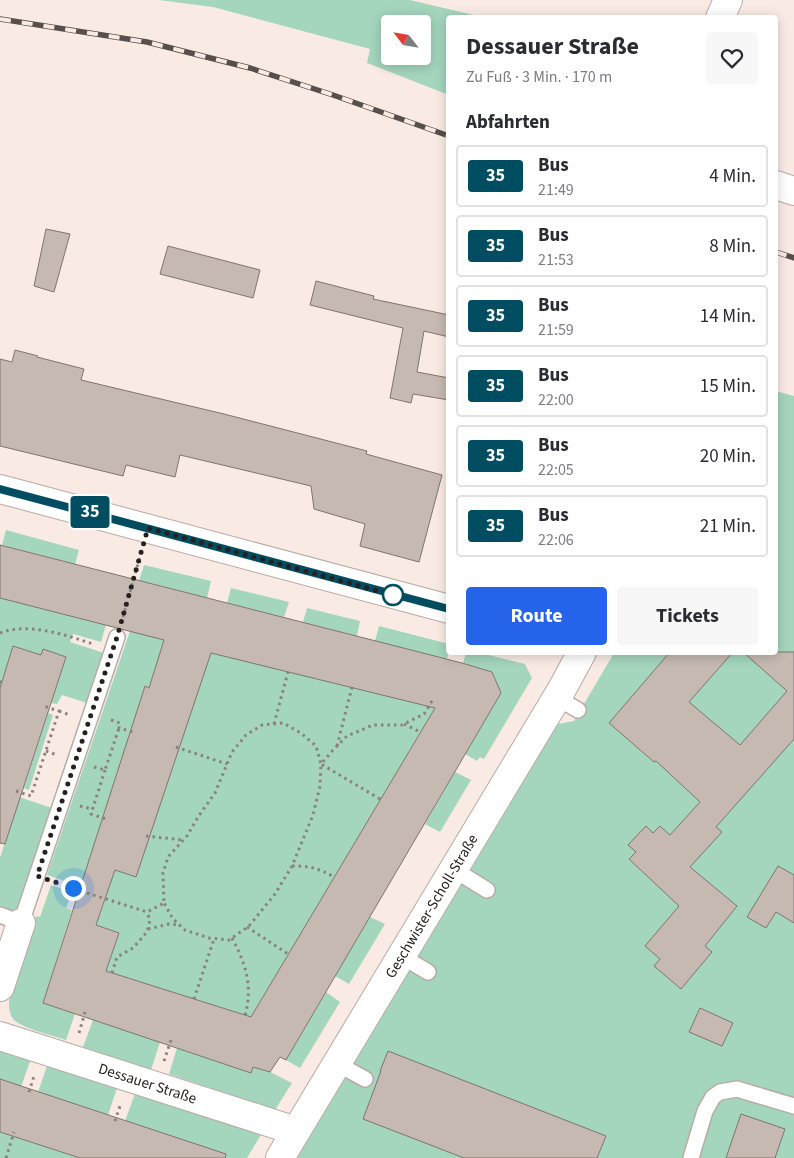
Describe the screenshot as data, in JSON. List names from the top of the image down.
{
  "streets": {
    "street": ["Geschwister-Scholl-Straße", "Dessauer Straße"]
  },
  "crossings": [
    ["Geschwister-Scholl-Straße", "Dessauer Straße"]
  ],
  "lines": ["bus line 35"],
  "north": "top left",
  "page": {
    "on_map": "35",
    "heading": [
      ["Dessauer Straße", "Zu Fuß · 3 Min. · 170 m"],
      "Abfahrten"
    ],
    "list": [
      {
        "mark": "35",
        "name": "Bus",
        "note": "21:49",
        "value": "4 Min."
      },
      {
        "mark": "35",
        "name": "Bus",
        "note": "21:53",
        "value": "8 Min."
      },
      {
        "mark": "35",
        "name": "Bus",
        "note": "21:59",
        "value": "14 Min."
      },
      {
        "mark": "35",
        "name": "Bus",
        "note": "22:00",
        "value": "15 Min."
      },
      {
        "mark": "35",
        "name": "Bus",
        "note": "22:05",
        "value": "20 Min."
      },
      {
        "mark": "35",
        "name": "Bus",
        "note": "22:06",
        "value": "21 Min."
      }
    ],
    "buttons": ["Route", "Tickets"]
  }
}
